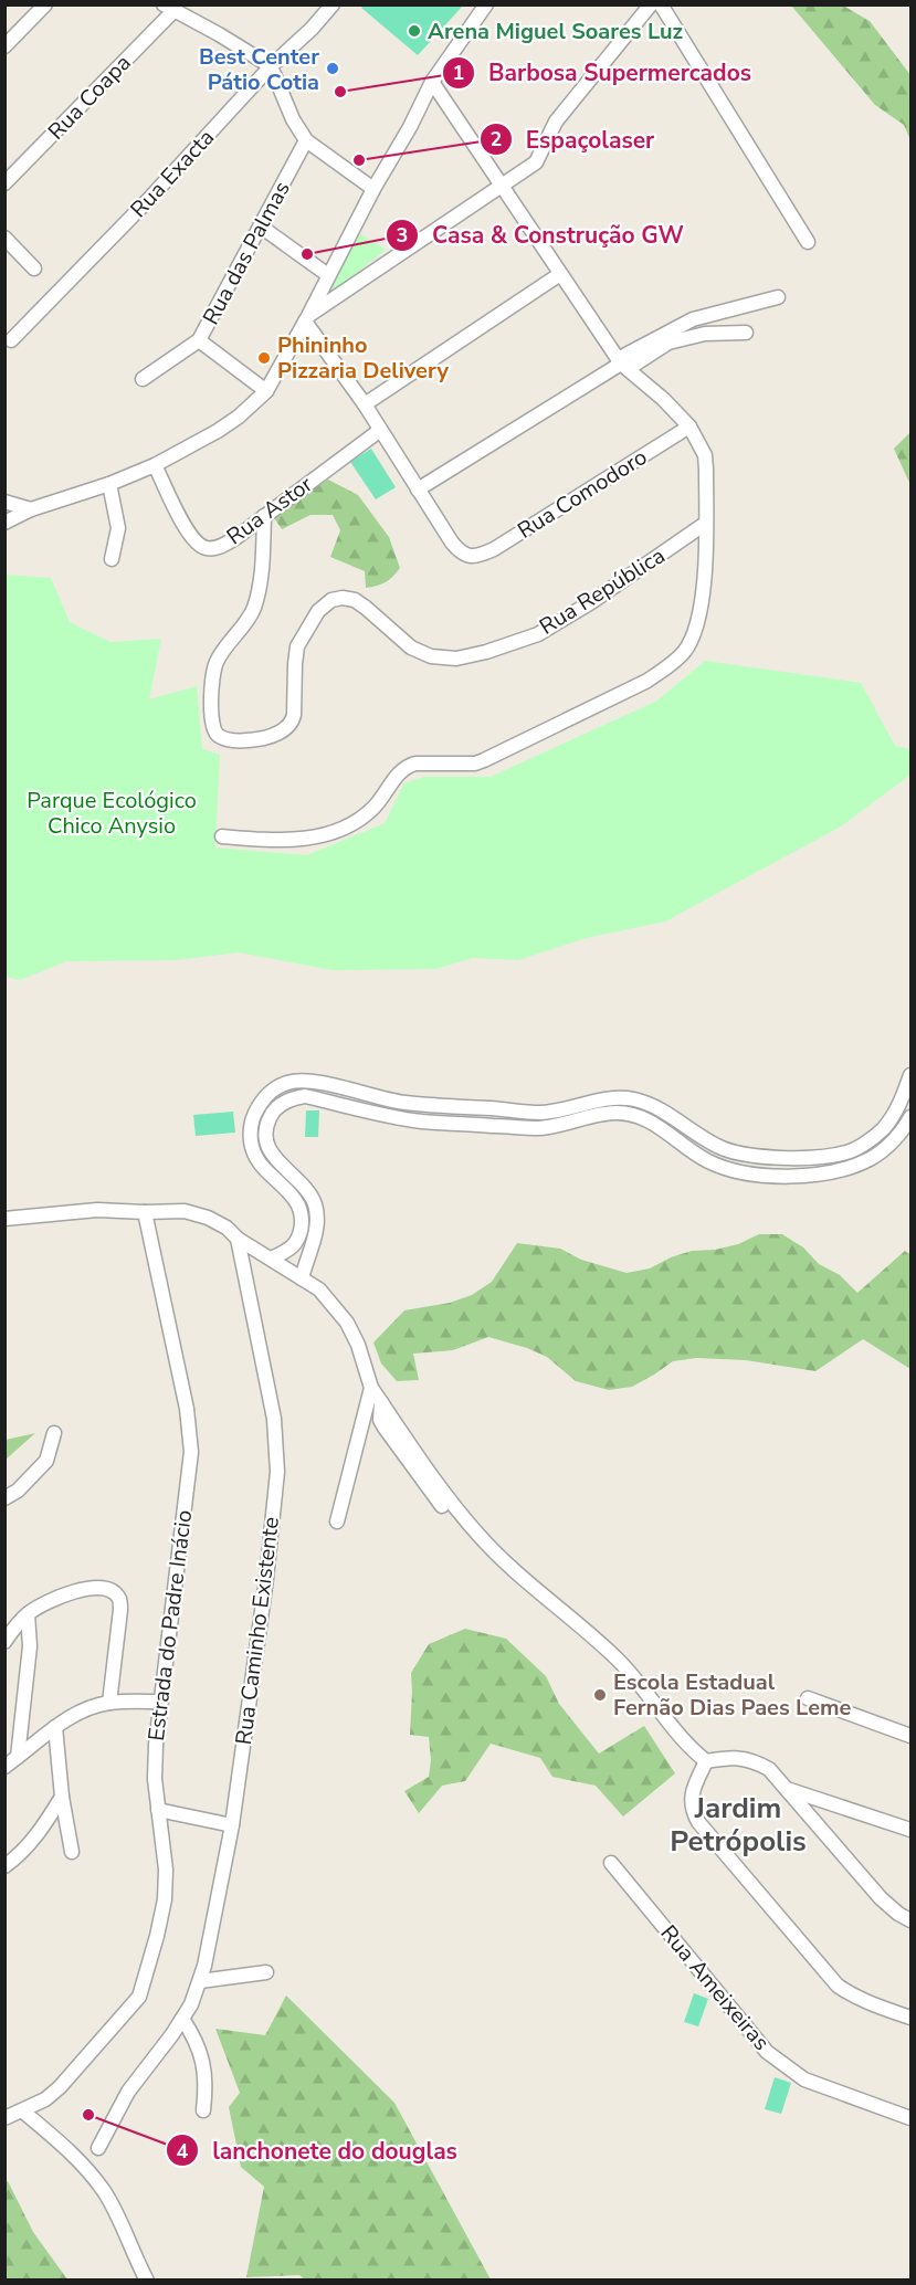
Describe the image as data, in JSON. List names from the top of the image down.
{
  "streets": {
    "street": [
      "Rua Coapa",
      "Rua Exacta",
      "Rua das Palmas",
      "Rua Comodoro",
      "Rua Astor",
      "Rua República",
      "Estrada do Padre Inácio",
      "Rua Caminho Existente",
      "Rua Ameixeiras"
    ]
  },
  "crossings": [
    ["Rua Astor", "Rua República"]
  ],
  "districts": ["Jardim Petrópolis"],
  "parks": ["Parque Ecológico Chico Anysio"],
  "places": [
    "Arena Miguel Soares Luz",
    "Best Center Pátio Cotia",
    "Barbosa Supermercados",
    "Espaçolaser",
    "Casa & Construção GW",
    "Phininho Pizzaria Delivery",
    "Escola Estadual Fernão Dias Paes Leme",
    "lanchonete do douglas"
  ]
}
